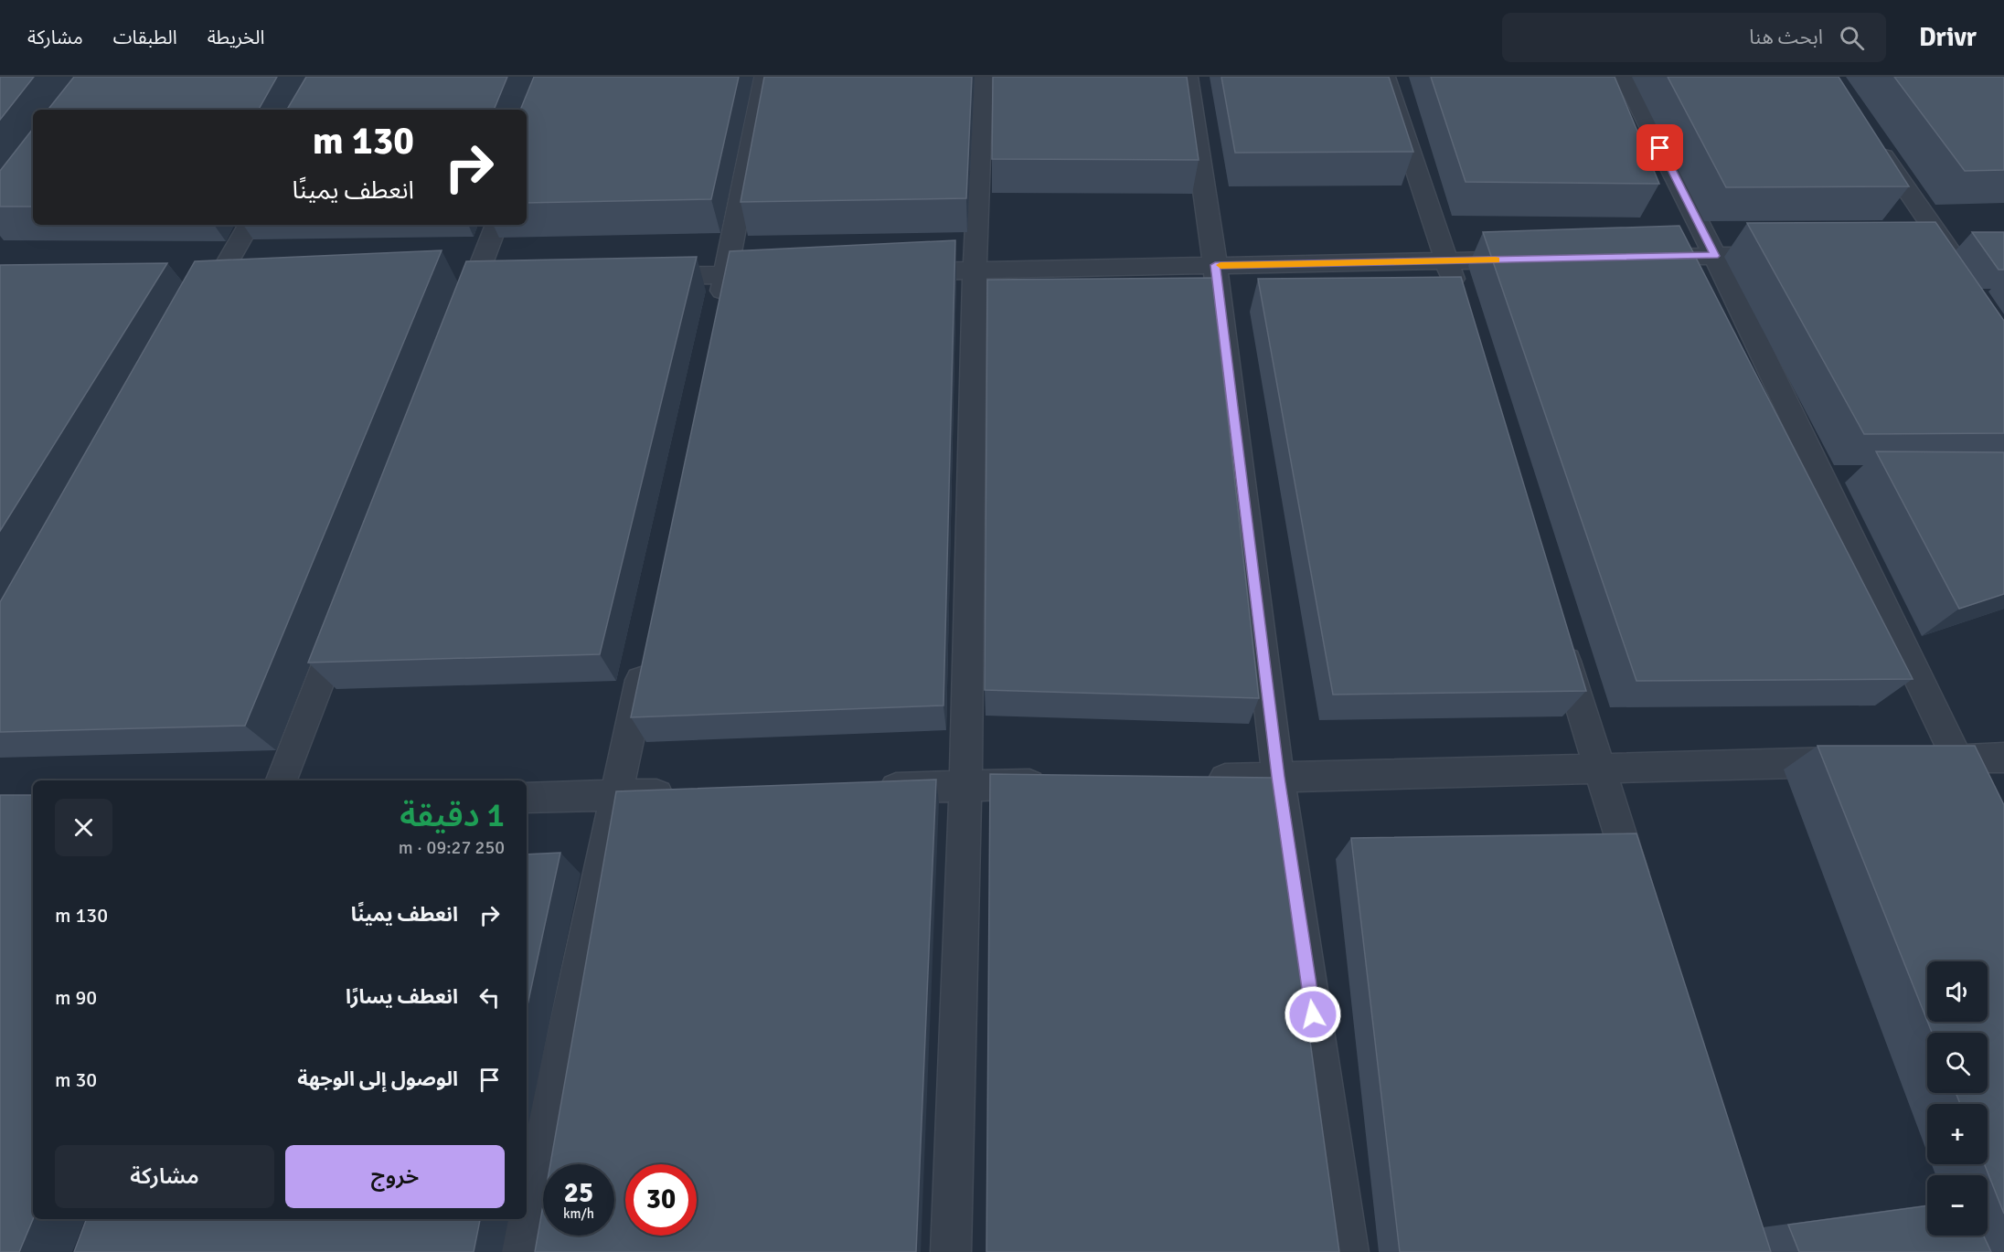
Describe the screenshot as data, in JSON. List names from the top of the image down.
{
  "page": {
    "header": "Drivr",
    "search": "ابحث هنا",
    "nav": ["الخريطة", "الطبقات", "مشاركة"],
    "turn": ["130 m", "انعطف يمينًا"],
    "heading": ["1 دقيقة", "250 m · 09:27"],
    "list": [
      {
        "name": "انعطف يمينًا",
        "value": "130 m"
      },
      {
        "name": "انعطف يسارًا",
        "value": "90 m"
      },
      {
        "name": "الوصول إلى الوجهة",
        "value": "30 m"
      }
    ],
    "map_buttons": ["+", "−"],
    "buttons": ["خروج", "مشاركة"],
    "speed": "25 km/h",
    "limit": "30"
  }
}
